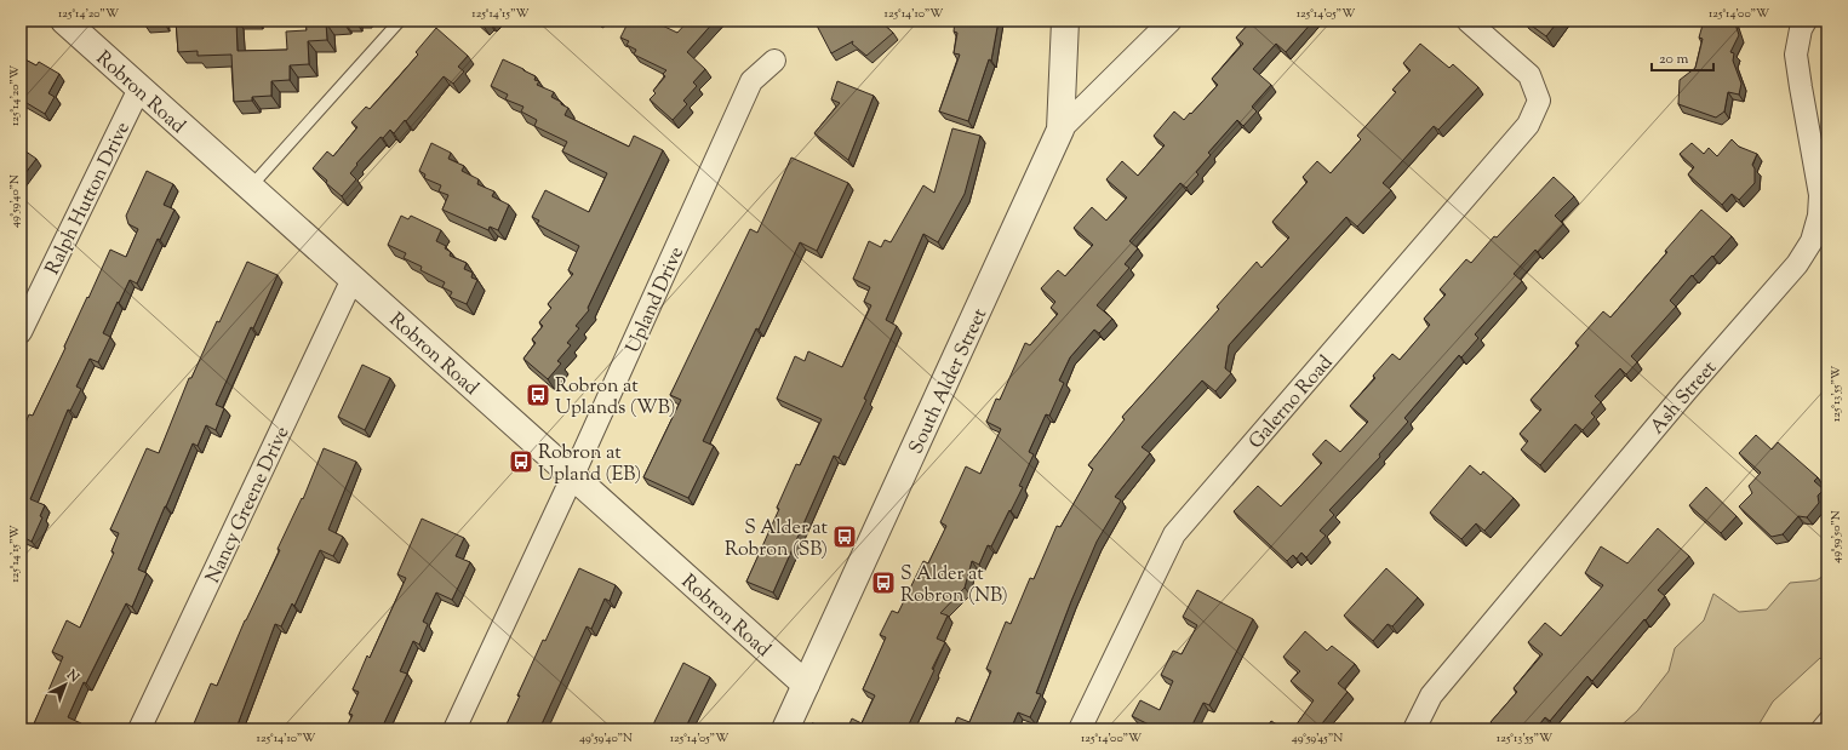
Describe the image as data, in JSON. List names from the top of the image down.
{
  "streets": {
    "street": [
      "Robron Road",
      "Ralph Hutton Drive",
      "Upland Drive",
      "South Alder Street",
      "Ash Street",
      "Galerno Road",
      "Nancy Greene Drive"
    ]
  },
  "crossings": [
    ["Robron Road", "Ralph Hutton Drive"],
    ["Robron Road", "Upland Drive"],
    ["Robron Road", "South Alder Street"],
    ["Robron Road", "Nancy Greene Drive"]
  ],
  "places": {
    "bus stop": [
      "Robron at Uplands (WB)",
      "Robron at Upland (EB)",
      "S Alder at Robron (SB)",
      "S Alder at Robron (NB)"
    ]
  },
  "scale_bar": "20 m",
  "north": "top right",
  "coordinates": [
    "125°14'20\"W",
    "125°14'15\"W",
    "125°14'10\"W",
    "125°14'05\"W",
    "125°14'00\"W",
    "49°59'40\"N",
    "125°13'55\"W",
    "49°59'50\"N",
    "49°59'45\"N"
  ]
}
